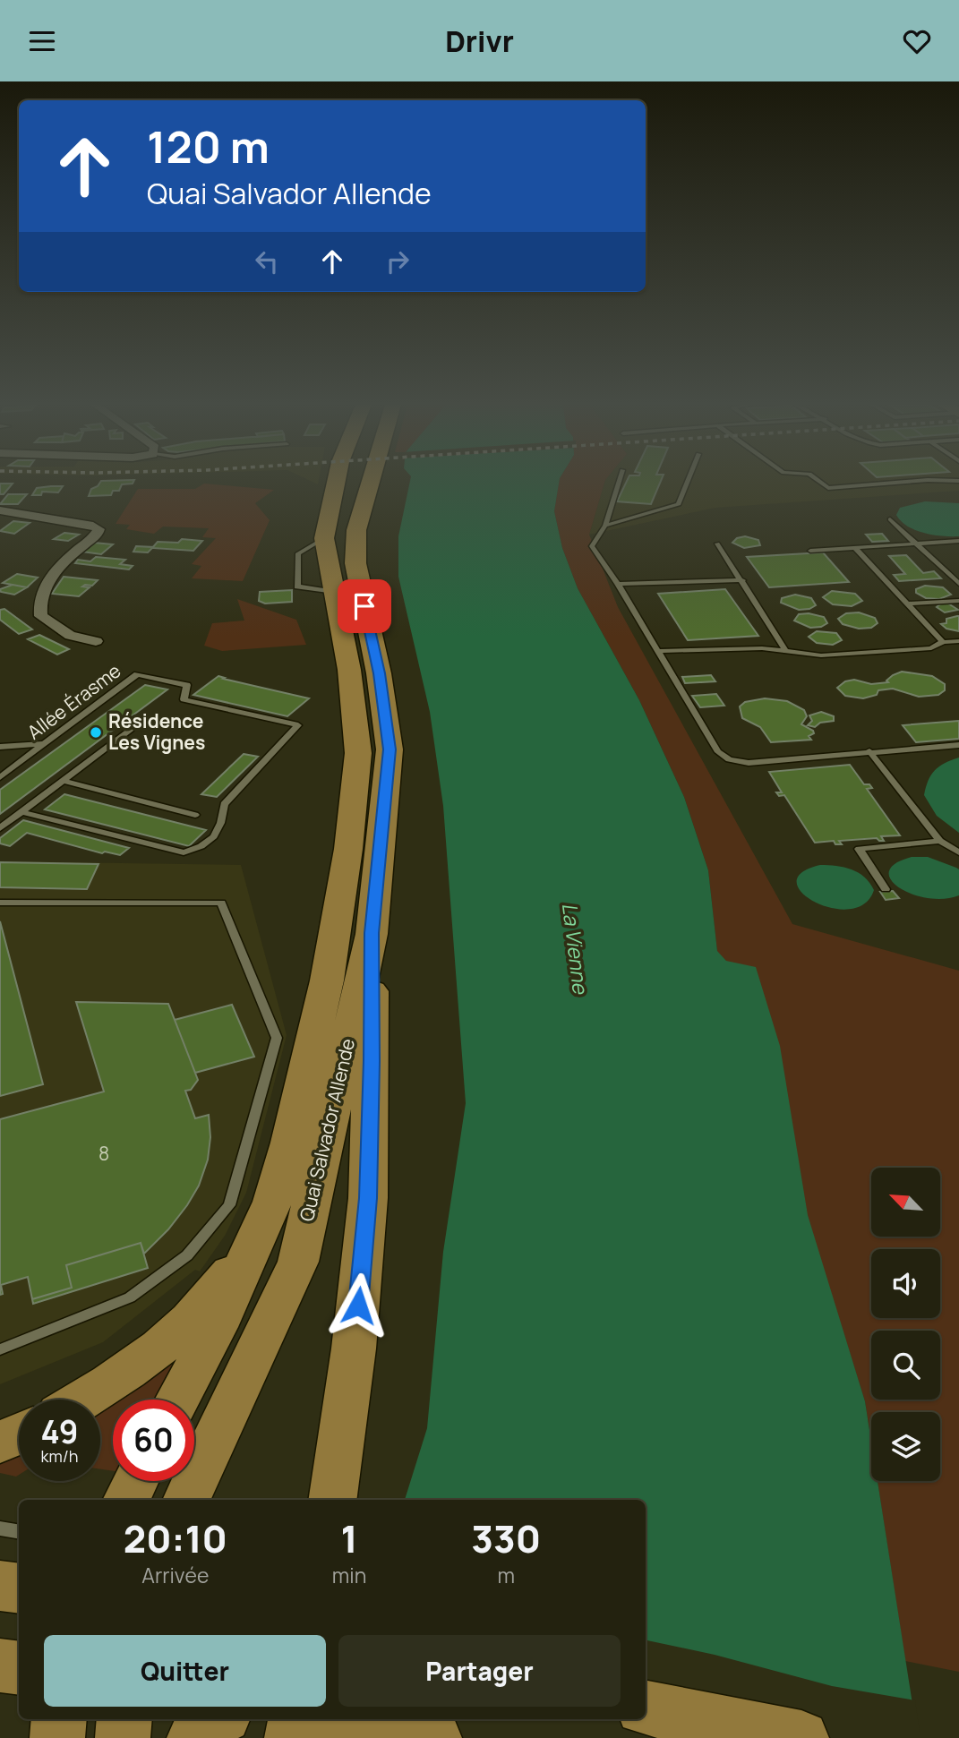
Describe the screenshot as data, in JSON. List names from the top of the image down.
{
  "streets": {
    "main road": ["Quai Salvador Allende"],
    "lane": ["Allée Érasme"]
  },
  "water": ["La Vienne"],
  "places": ["Résidence Les Vignes"],
  "house_numbers": ["8"],
  "north": "top left",
  "page": {
    "header": "Drivr",
    "turn": ["120 m", "Quai Salvador Allende"],
    "speed": "49 km/h",
    "limit": "60",
    "eta": [
      "20:10",
      "Arrivée",
      "1",
      "min",
      "330",
      "m"
    ],
    "buttons": ["Quitter", "Partager"]
  }
}
